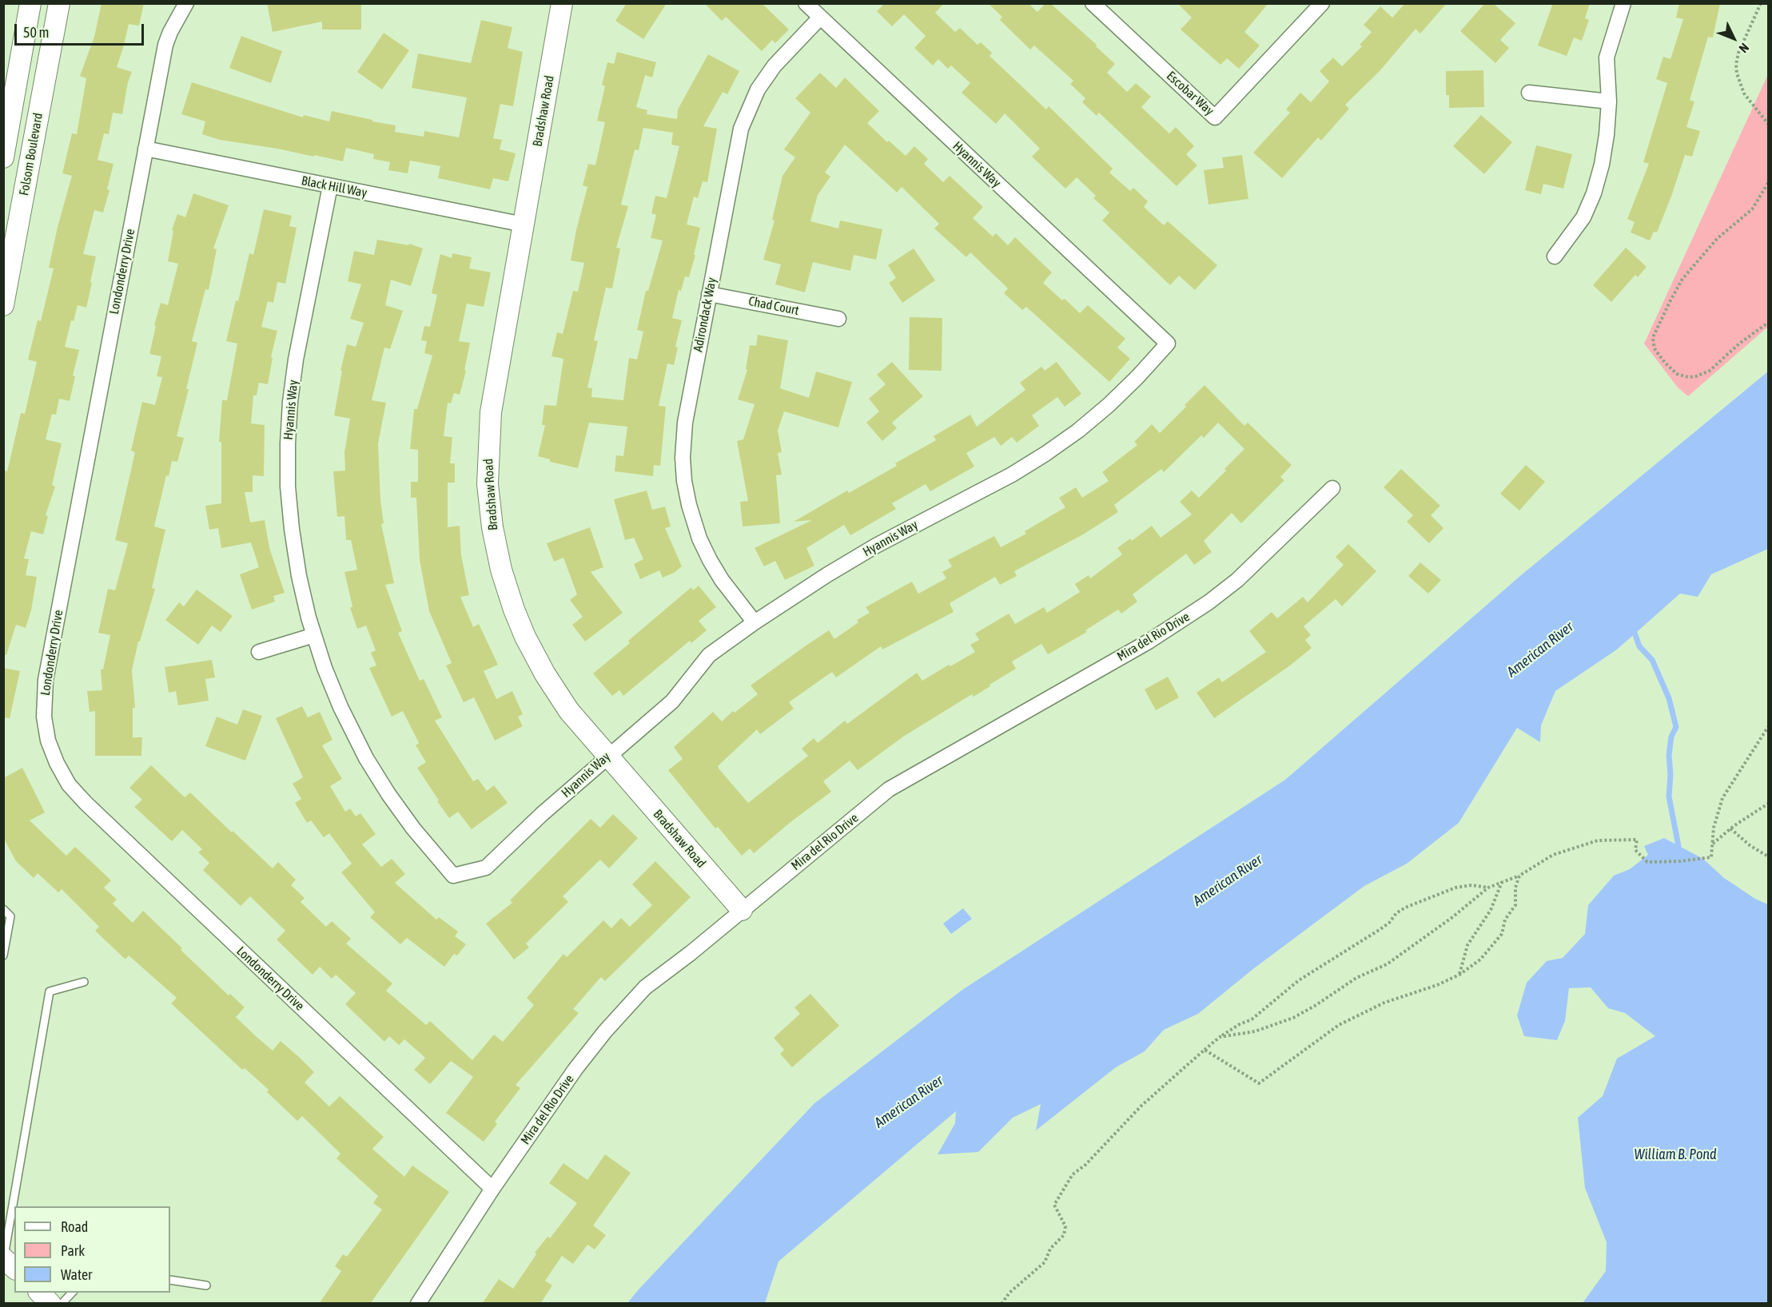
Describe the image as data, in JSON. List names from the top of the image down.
{
  "streets": {
    "street": [
      "Escobar Way",
      "Bradshaw Road",
      "Folsom Boulevard",
      "Hyannis Way",
      "Black Hill Way",
      "Londonderry Drive",
      "Chad Court",
      "Adirondack Way",
      "Mira del Rio Drive"
    ]
  },
  "crossings": [
    ["Bradshaw Road", "Hyannis Way"],
    ["Bradshaw Road", "Black Hill Way"],
    ["Bradshaw Road", "Mira del Rio Drive"],
    ["Hyannis Way", "Black Hill Way"],
    ["Hyannis Way", "Adirondack Way"],
    ["Black Hill Way", "Londonderry Drive"],
    ["Londonderry Drive", "Mira del Rio Drive"],
    ["Chad Court", "Adirondack Way"]
  ],
  "water": ["American River", "William B. Pond"],
  "legend": ["Road", "Park", "Water"],
  "scale_bar": "50 m",
  "north": "bottom right"
}
